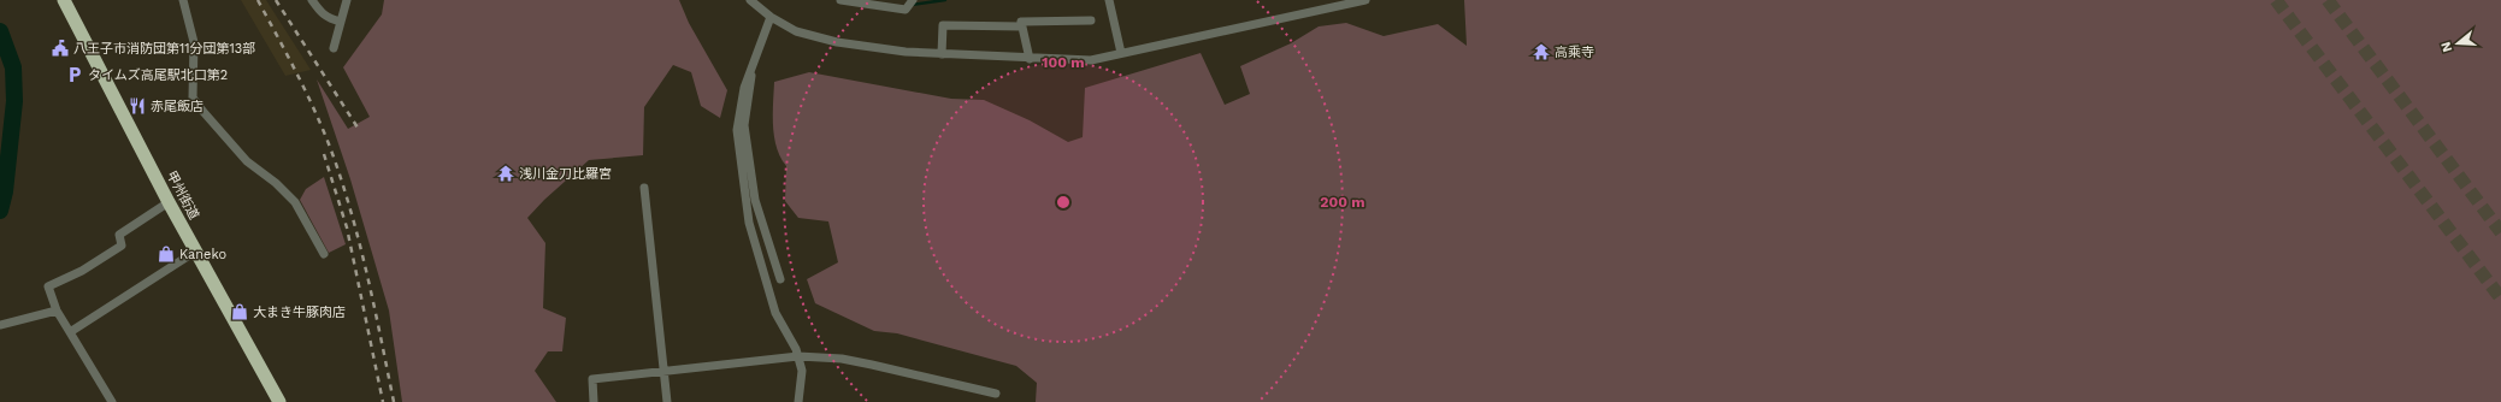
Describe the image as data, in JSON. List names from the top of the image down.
{
  "streets": {
    "highway": ["甲州街道"]
  },
  "places": {
    "public building": ["八王子市消防団第11分団第13部"],
    "temple": ["高乘寺", "浅川金刀比羅宮"],
    "parking": ["タイムズ高尾駅北口第2"],
    "restaurant": ["赤尾飯店"],
    "shop": ["Kaneko", "大まき牛豚肉店"]
  },
  "north": "left",
  "rings": ["100 m", "200 m"]
}
